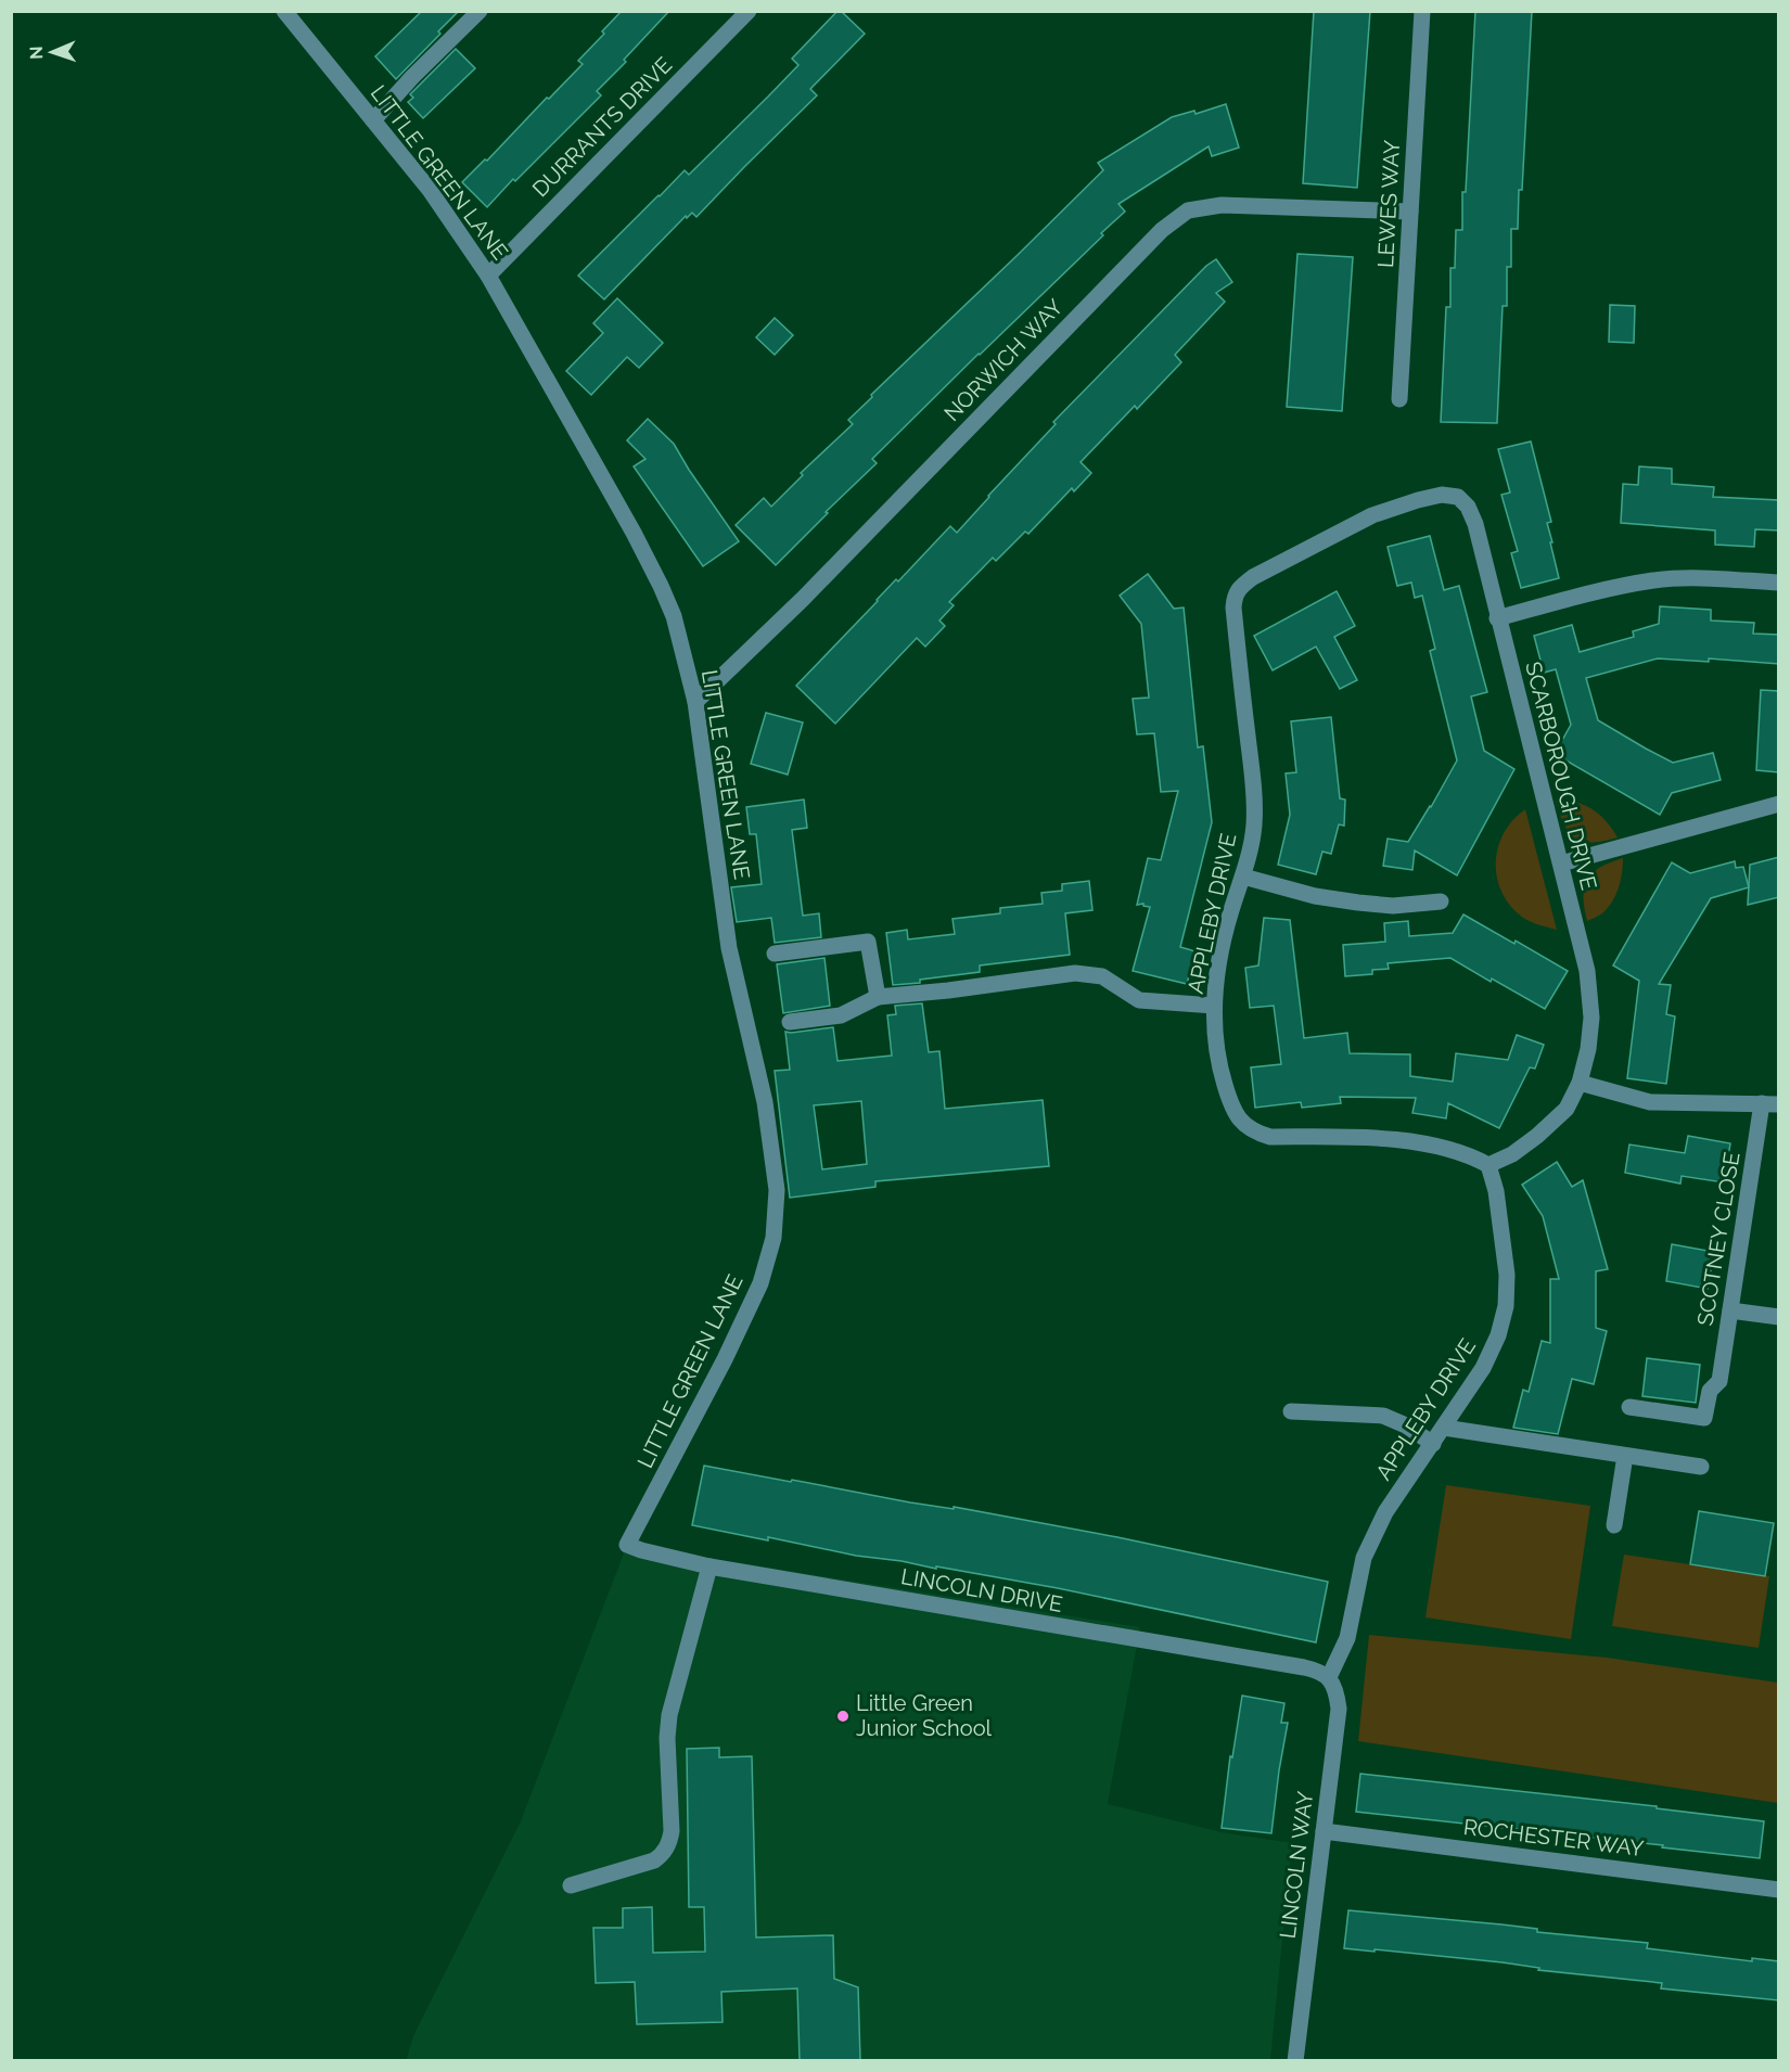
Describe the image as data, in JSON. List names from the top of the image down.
{
  "streets": {
    "street": [
      "DURRANTS DRIVE",
      "LITTLE GREEN LANE",
      "LEWES WAY",
      "NORWICH WAY",
      "SCARBOROUGH DRIVE",
      "APPLEBY DRIVE",
      "SCOTNEY CLOSE",
      "LINCOLN DRIVE",
      "ROCHESTER WAY",
      "LINCOLN WAY"
    ]
  },
  "crossings": [
    ["DURRANTS DRIVE", "LITTLE GREEN LANE"],
    ["LITTLE GREEN LANE", "NORWICH WAY"],
    ["LITTLE GREEN LANE", "LINCOLN DRIVE"],
    ["LEWES WAY", "NORWICH WAY"],
    ["SCARBOROUGH DRIVE", "APPLEBY DRIVE"],
    ["APPLEBY DRIVE", "LINCOLN DRIVE"],
    ["APPLEBY DRIVE", "LINCOLN WAY"],
    ["LINCOLN DRIVE", "LINCOLN WAY"],
    ["ROCHESTER WAY", "LINCOLN WAY"]
  ],
  "places": ["Little Green Junior School"],
  "north": "left"
}
